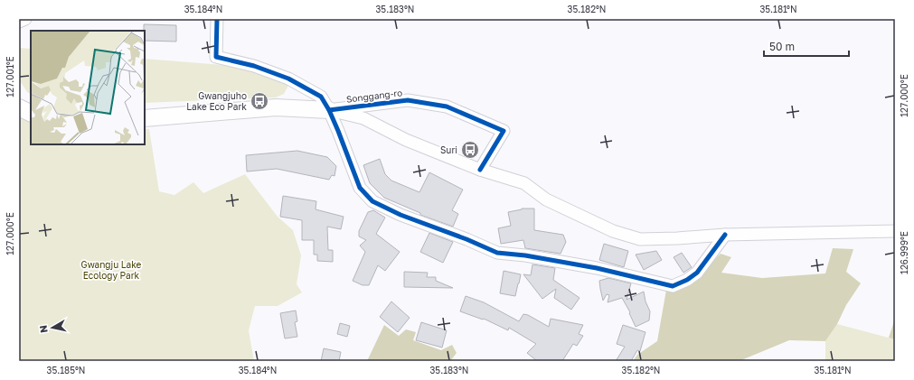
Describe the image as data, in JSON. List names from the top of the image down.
{
  "streets": {
    "main road": ["Songgang-ro"]
  },
  "parks": ["Gwangju Lake Ecology Park"],
  "places": {
    "bus stop": ["Gwangjuho Lake Eco Park", "Suri"]
  },
  "scale_bar": "50 m",
  "north": "left",
  "coordinates": [
    "35.184°N",
    "35.183°N",
    "35.182°N",
    "35.181°N",
    "127.001°E",
    "127.000°E",
    "126.999°E",
    "35.185°N"
  ]
}
